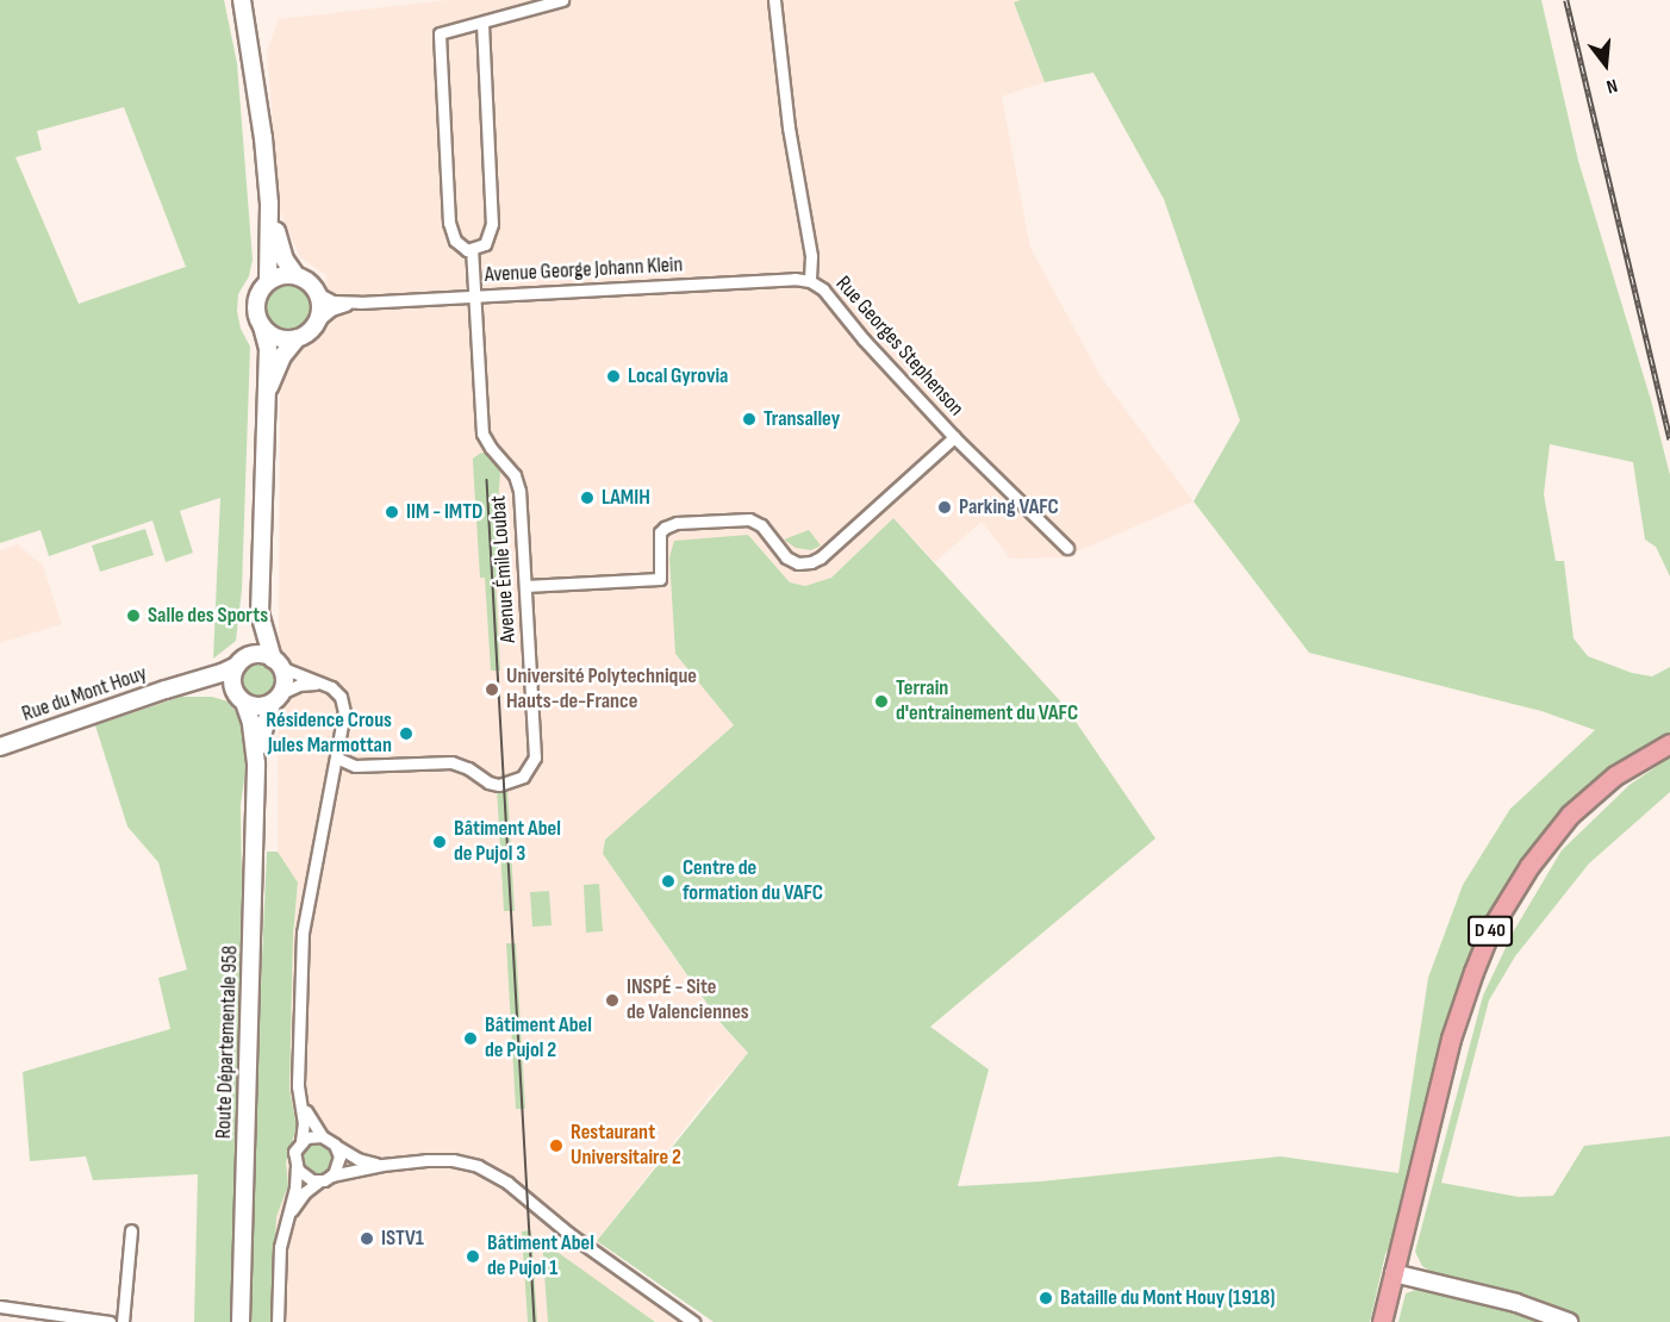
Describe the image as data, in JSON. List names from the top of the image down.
{
  "streets": {
    "main road": ["Rue du Mont Houy", "D 40", "Route Départementale 958"],
    "street": ["Avenue George Johann Klein", "Rue Georges Stephenson", "Avenue Émile Loubat"]
  },
  "crossings": [
    ["Avenue George Johann Klein", "Rue Georges Stephenson"],
    ["Avenue George Johann Klein", "Avenue Émile Loubat"],
    ["Rue du Mont Houy", "Route Départementale 958"]
  ],
  "places": [
    "Local Gyrovia",
    "Transalley",
    "LAMIH",
    "Parking VAFC",
    "IIM - IMTD",
    "Salle des Sports",
    "Université Polytechnique Hauts-de-France",
    "Terrain d'entrainement du VAFC",
    "Résidence Crous Jules Marmottan",
    "Bâtiment Abel de Pujol 3",
    "Centre de formation du VAFC",
    "INSPÉ - Site de Valenciennes",
    "Bâtiment Abel de Pujol 2",
    "Restaurant Universitaire 2",
    "ISTV1",
    "Bâtiment Abel de Pujol 1",
    "Bataille du Mont Houy (1918)"
  ],
  "north": "bottom"
}
